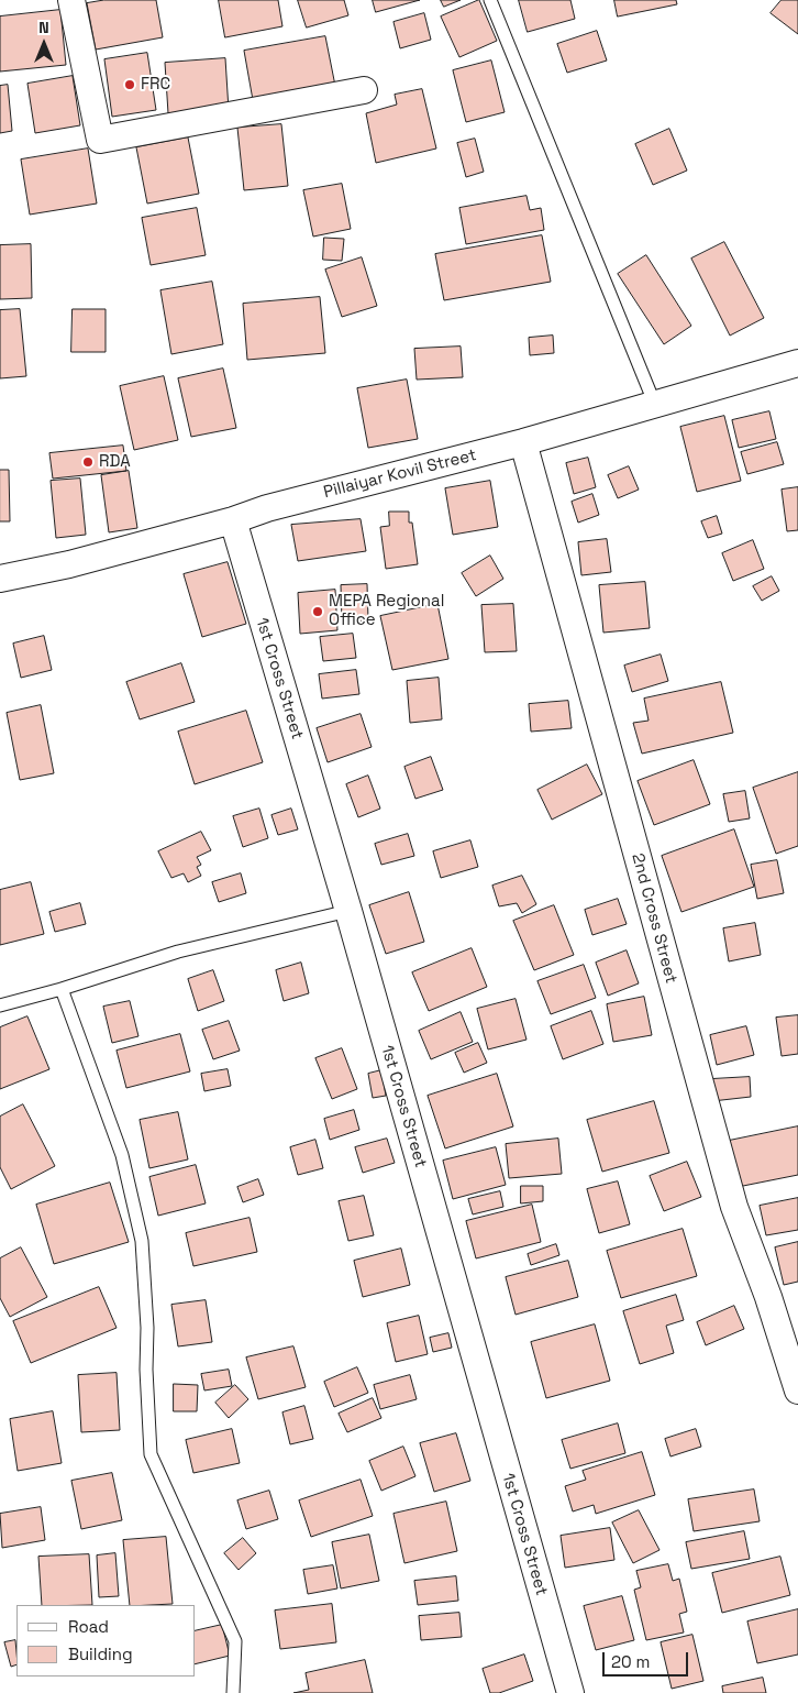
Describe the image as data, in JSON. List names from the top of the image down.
{
  "streets": {
    "street": ["Pillaiyar Kovil Street", "1st Cross Street", "2nd Cross Street"]
  },
  "crossings": [
    ["Pillaiyar Kovil Street", "1st Cross Street"],
    ["Pillaiyar Kovil Street", "2nd Cross Street"]
  ],
  "places": ["FRC", "RDA", "MEPA Regional Office"],
  "legend": ["Road", "Building"],
  "scale_bar": "20 m",
  "north": "top"
}
